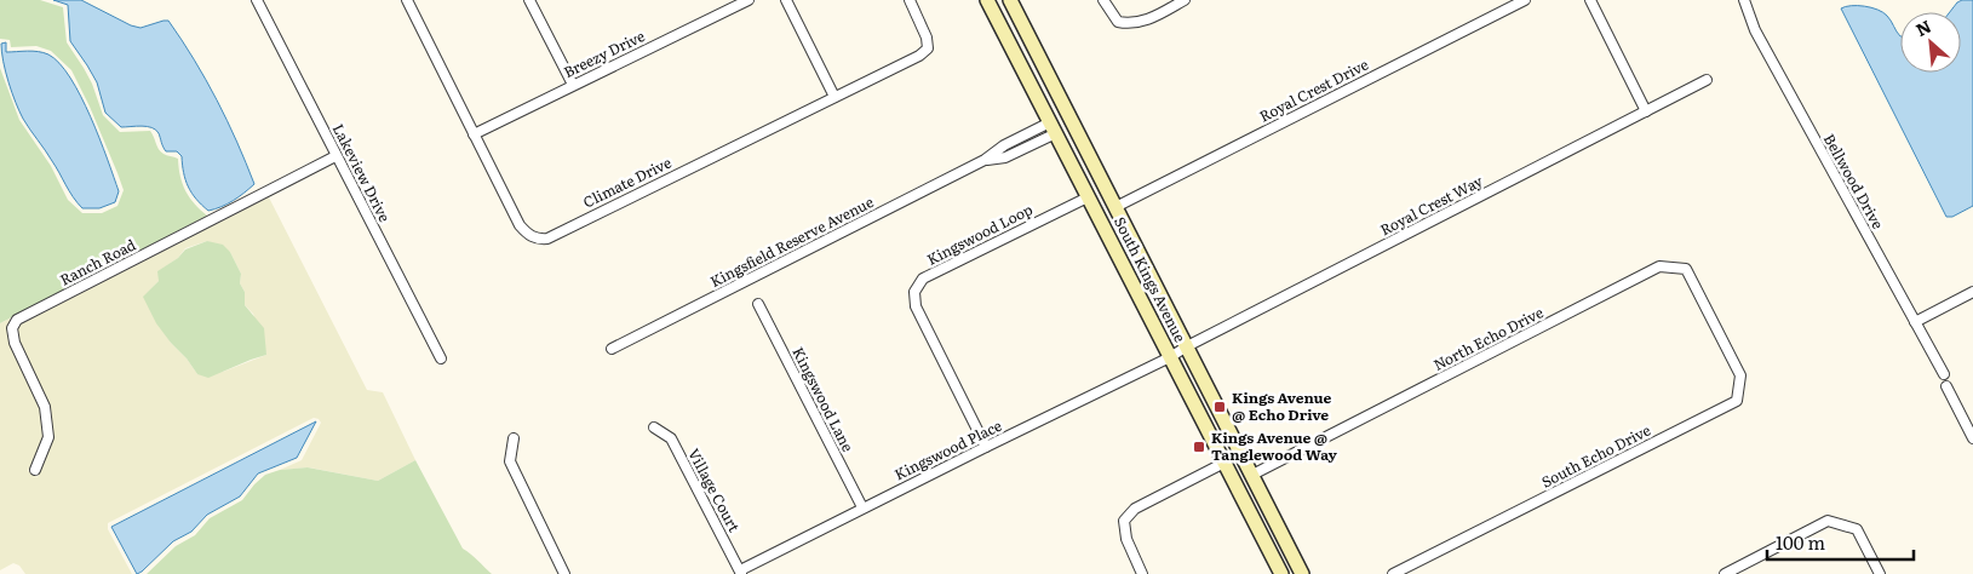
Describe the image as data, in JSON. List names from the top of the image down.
{
  "streets": {
    "main road": ["South Kings Avenue"],
    "street": [
      "Breezy Drive",
      "Royal Crest Drive",
      "Lakeview Drive",
      "Bellwood Drive",
      "Climate Drive",
      "Royal Crest Way",
      "Kingswood Loop",
      "Kingsfield Reserve Avenue",
      "Ranch Road",
      "North Echo Drive",
      "Kingswood Lane",
      "Kingswood Place",
      "South Echo Drive",
      "Village Court"
    ]
  },
  "crossings": [
    ["Breezy Drive", "Climate Drive"],
    ["Royal Crest Drive", "South Kings Avenue"],
    ["Lakeview Drive", "Ranch Road"],
    ["Royal Crest Way", "South Kings Avenue"],
    ["Royal Crest Way", "Kingswood Place"],
    ["Kingswood Loop", "South Kings Avenue"],
    ["Kingswood Loop", "Kingswood Place"],
    ["Kingsfield Reserve Avenue", "South Kings Avenue"],
    ["South Kings Avenue", "North Echo Drive"],
    ["South Kings Avenue", "Kingswood Place"],
    ["North Echo Drive", "South Echo Drive"],
    ["Kingswood Lane", "Kingswood Place"],
    ["Kingswood Place", "Village Court"]
  ],
  "places": {
    "transit": ["Kings Avenue @ Echo Drive", "Kings Avenue @ Tanglewood Way"]
  },
  "scale_bar": "100 m",
  "north": "top left"
}
